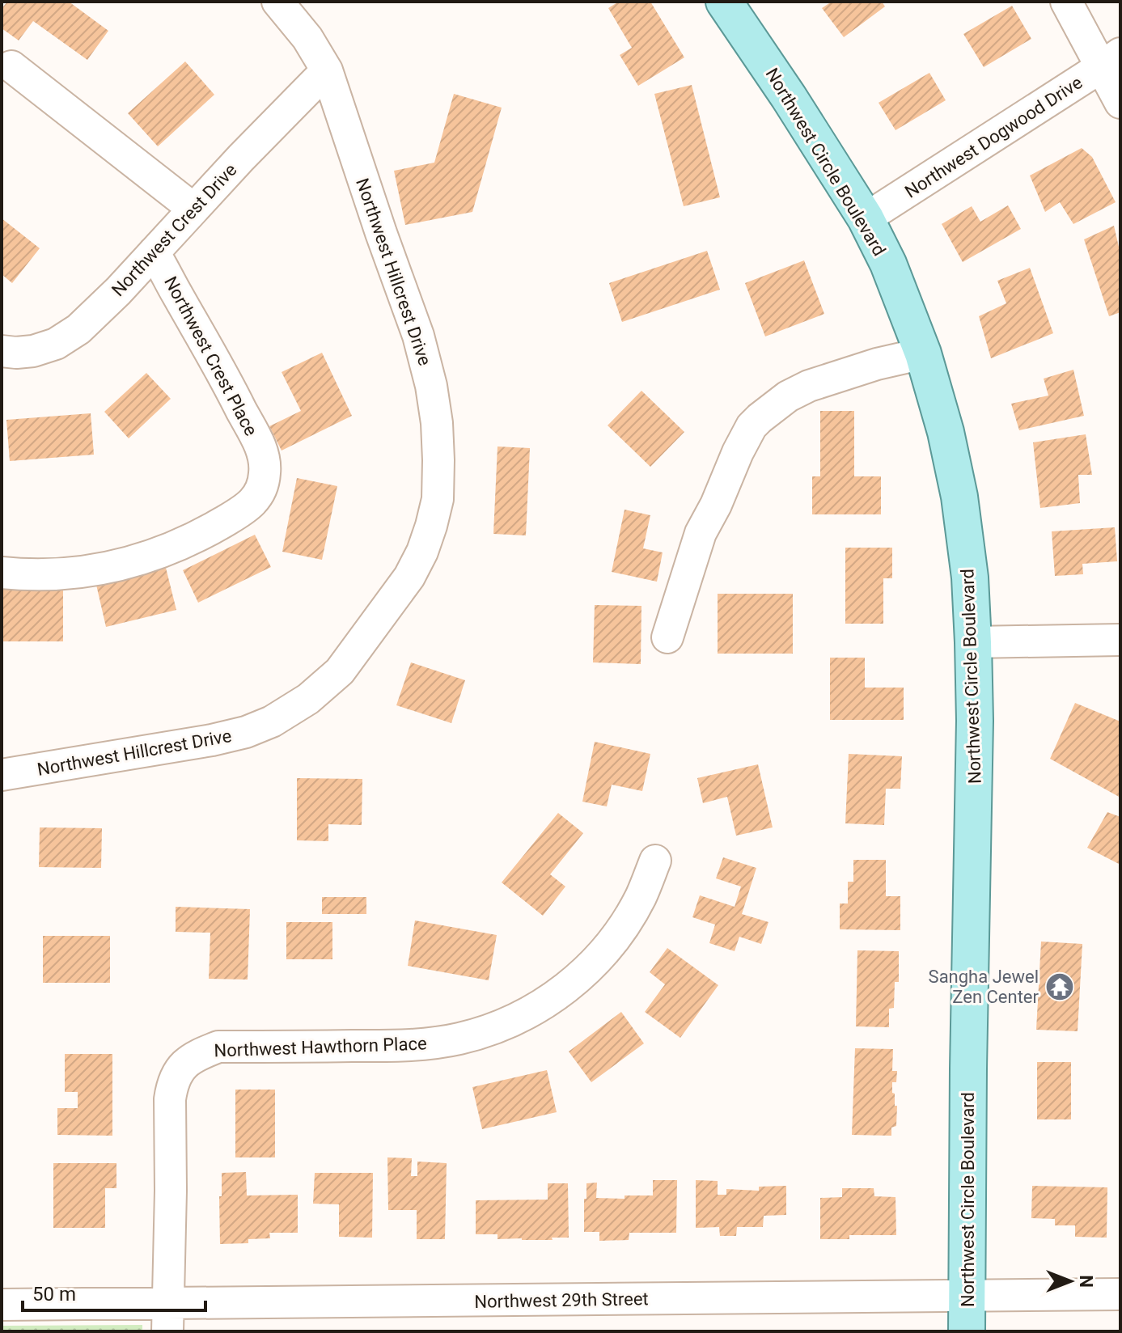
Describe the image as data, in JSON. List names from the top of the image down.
{
  "streets": {
    "main road": ["Northwest Circle Boulevard"],
    "street": [
      "Northwest Dogwood Drive",
      "Northwest Crest Drive",
      "Northwest Hillcrest Drive",
      "Northwest Crest Place",
      "Northwest Hawthorn Place",
      "Northwest 29th Street"
    ]
  },
  "crossings": [
    ["Northwest Dogwood Drive", "Northwest Circle Boulevard"],
    ["Northwest Circle Boulevard", "Northwest 29th Street"],
    ["Northwest Crest Drive", "Northwest Hillcrest Drive"],
    ["Northwest Crest Drive", "Northwest Crest Place"],
    ["Northwest Hawthorn Place", "Northwest 29th Street"]
  ],
  "places": {
    "temple": ["Sangha Jewel Zen Center"]
  },
  "scale_bar": "50 m",
  "north": "right"
}
